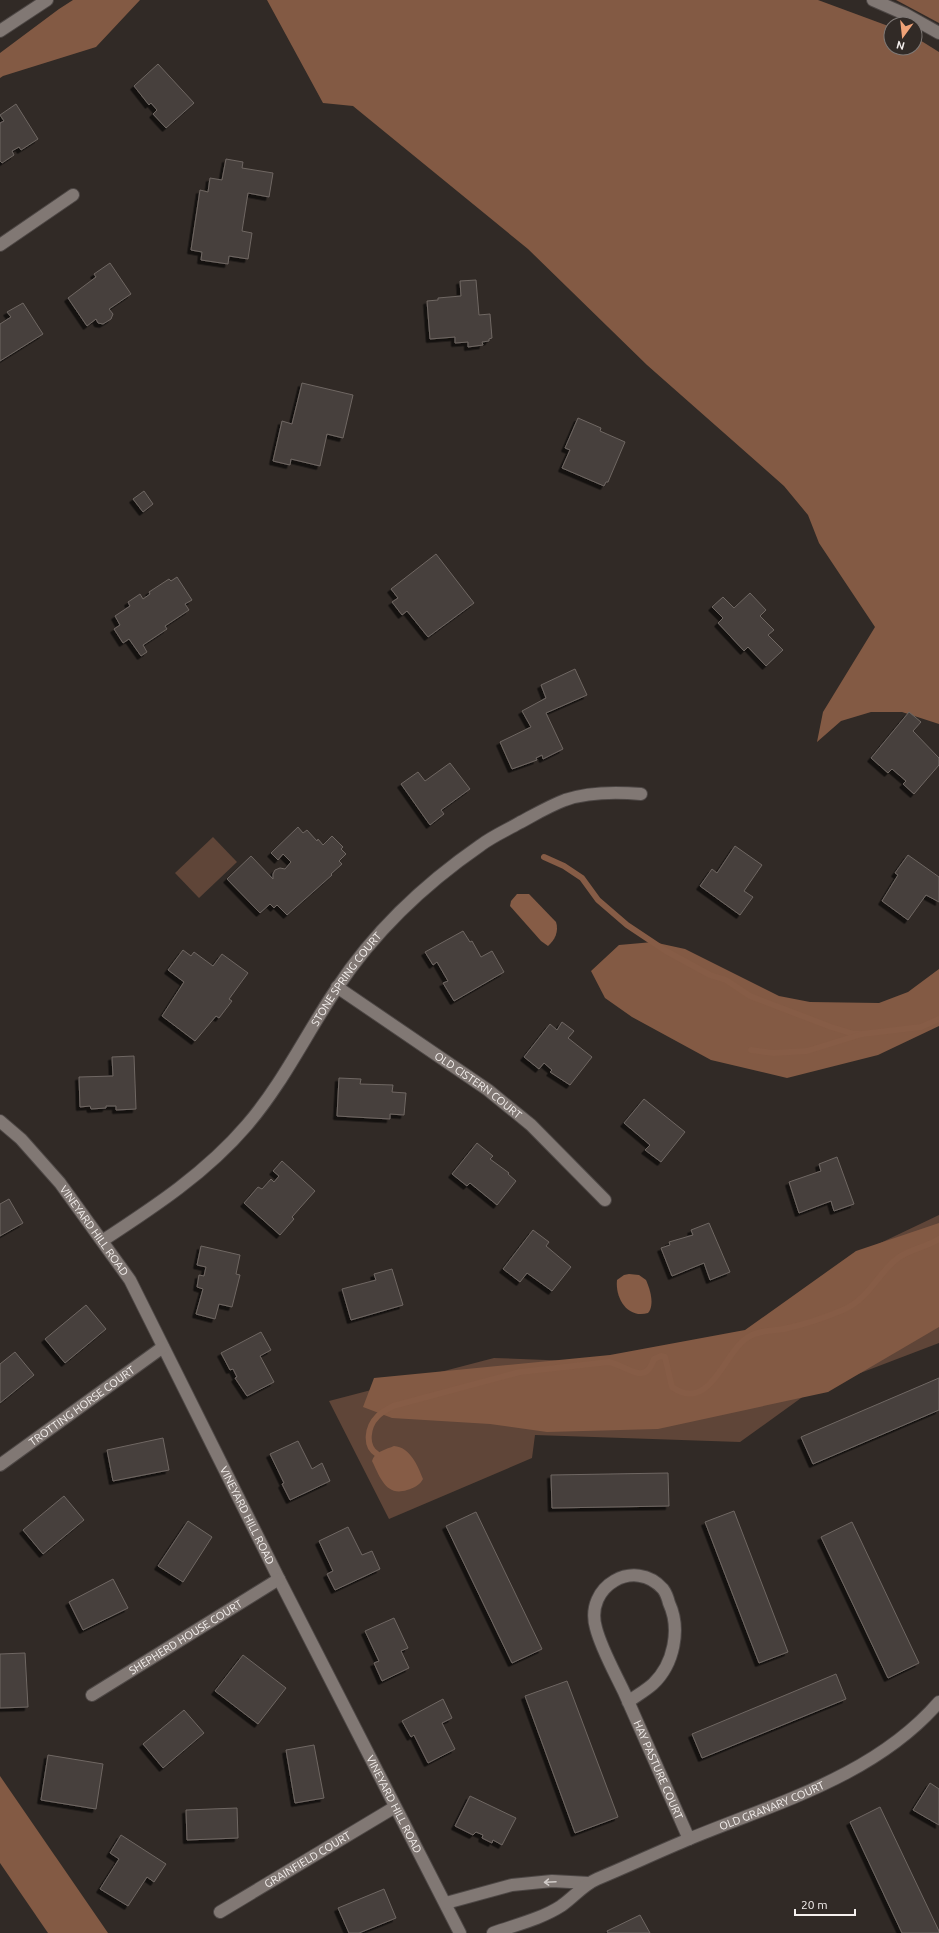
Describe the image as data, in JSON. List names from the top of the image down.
{
  "streets": {
    "street": [
      "STONE SPRING COURT",
      "OLD CISTERN COURT",
      "VINEYARD HILL ROAD",
      "TROTTING HORSE COURT",
      "SHEPHERD HOUSE COURT",
      "HAY PASTURE COURT",
      "OLD GRANARY COURT",
      "GRAINFIELD COURT"
    ]
  },
  "crossings": [
    ["STONE SPRING COURT", "OLD CISTERN COURT"],
    ["STONE SPRING COURT", "VINEYARD HILL ROAD"],
    ["VINEYARD HILL ROAD", "TROTTING HORSE COURT"],
    ["VINEYARD HILL ROAD", "SHEPHERD HOUSE COURT"],
    ["VINEYARD HILL ROAD", "OLD GRANARY COURT"],
    ["VINEYARD HILL ROAD", "GRAINFIELD COURT"],
    ["HAY PASTURE COURT", "OLD GRANARY COURT"]
  ],
  "scale_bar": "20 m",
  "north": "bottom"
}
